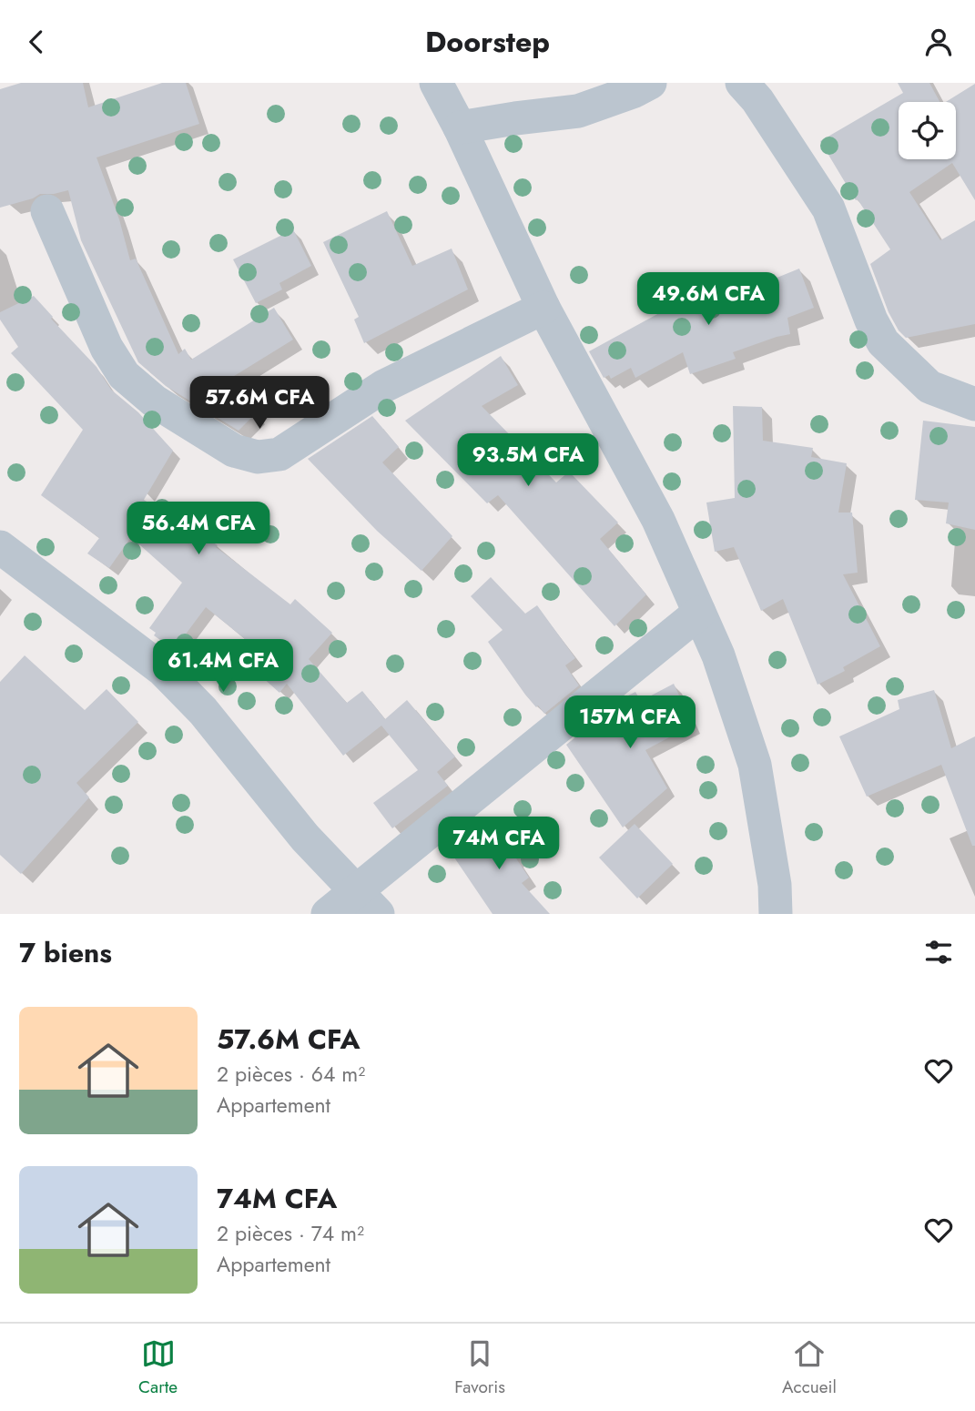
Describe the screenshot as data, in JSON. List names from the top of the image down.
{
  "page": {
    "header": "Doorstep",
    "price": [
      "49.6M CFA",
      "57.6M CFA",
      "93.5M CFA",
      "56.4M CFA",
      "61.4M CFA",
      "157M CFA",
      "74M CFA"
    ],
    "heading": "7 biens",
    "list": [
      {
        "name": "57.6M CFA",
        "note": "2 pièces · 64 m² · Appartement"
      },
      {
        "name": "74M CFA",
        "note": "2 pièces · 74 m² · Appartement"
      }
    ],
    "tabs": ["Carte", "Favoris", "Accueil"]
  }
}
